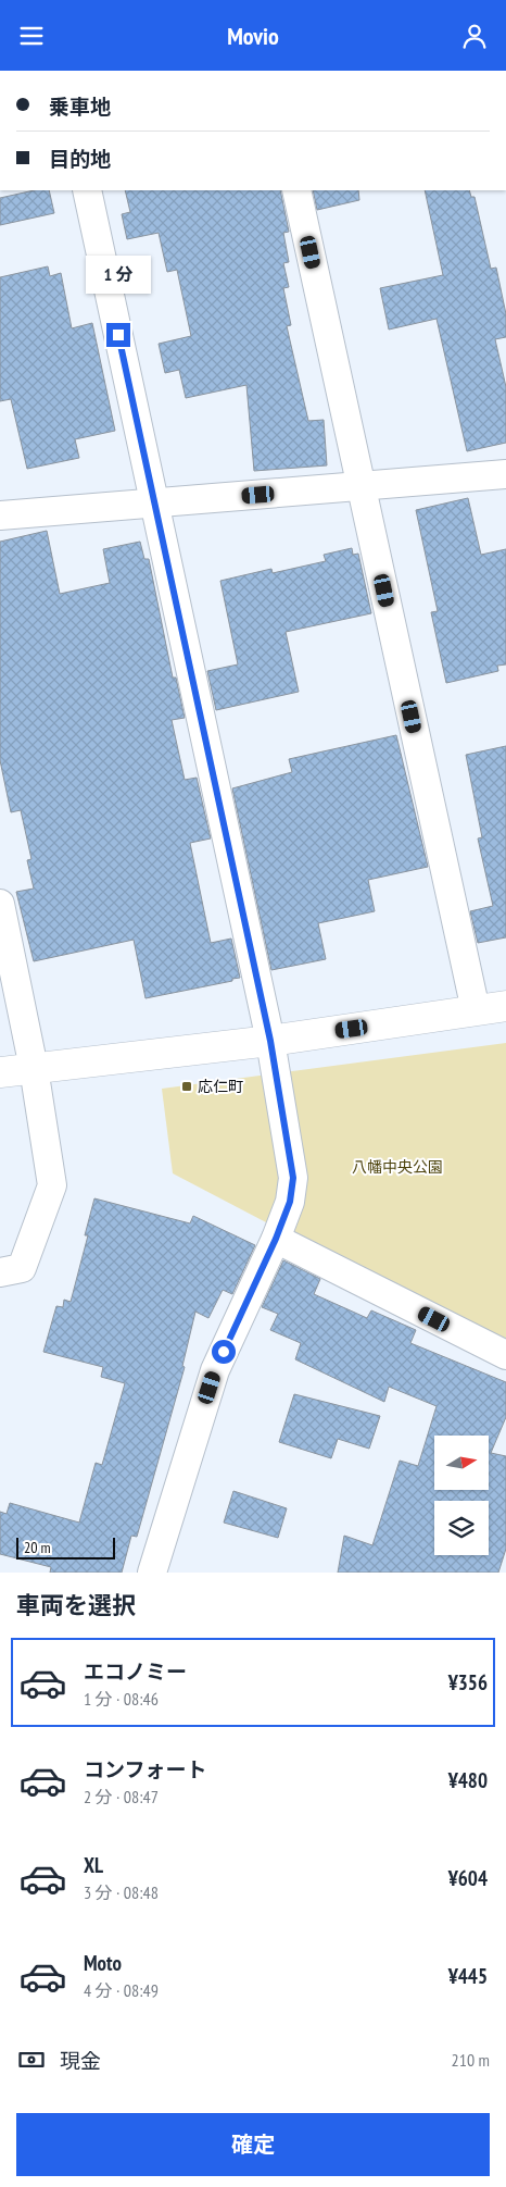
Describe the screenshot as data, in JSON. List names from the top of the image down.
{
  "parks": ["八幡中央公園"],
  "places": {
    "transit": ["応仁町"]
  },
  "scale_bar": "20 m",
  "north": "right",
  "page": {
    "header": "Movio",
    "banner": ["乗車地", "目的地"],
    "bubble": "1 分",
    "scale": "20 m",
    "heading": "車両を選択",
    "list": [
      {
        "name": "エコノミー",
        "note": "1 分 · 08:46",
        "value": "¥356"
      },
      {
        "name": "コンフォート",
        "note": "2 分 · 08:47",
        "value": "¥480"
      },
      {
        "name": "XL",
        "note": "3 分 · 08:48",
        "value": "¥604"
      },
      {
        "name": "Moto",
        "note": "4 分 · 08:49",
        "value": "¥445"
      }
    ],
    "pay": ["現金", "210 m"],
    "buttons": "確定"
  }
}
